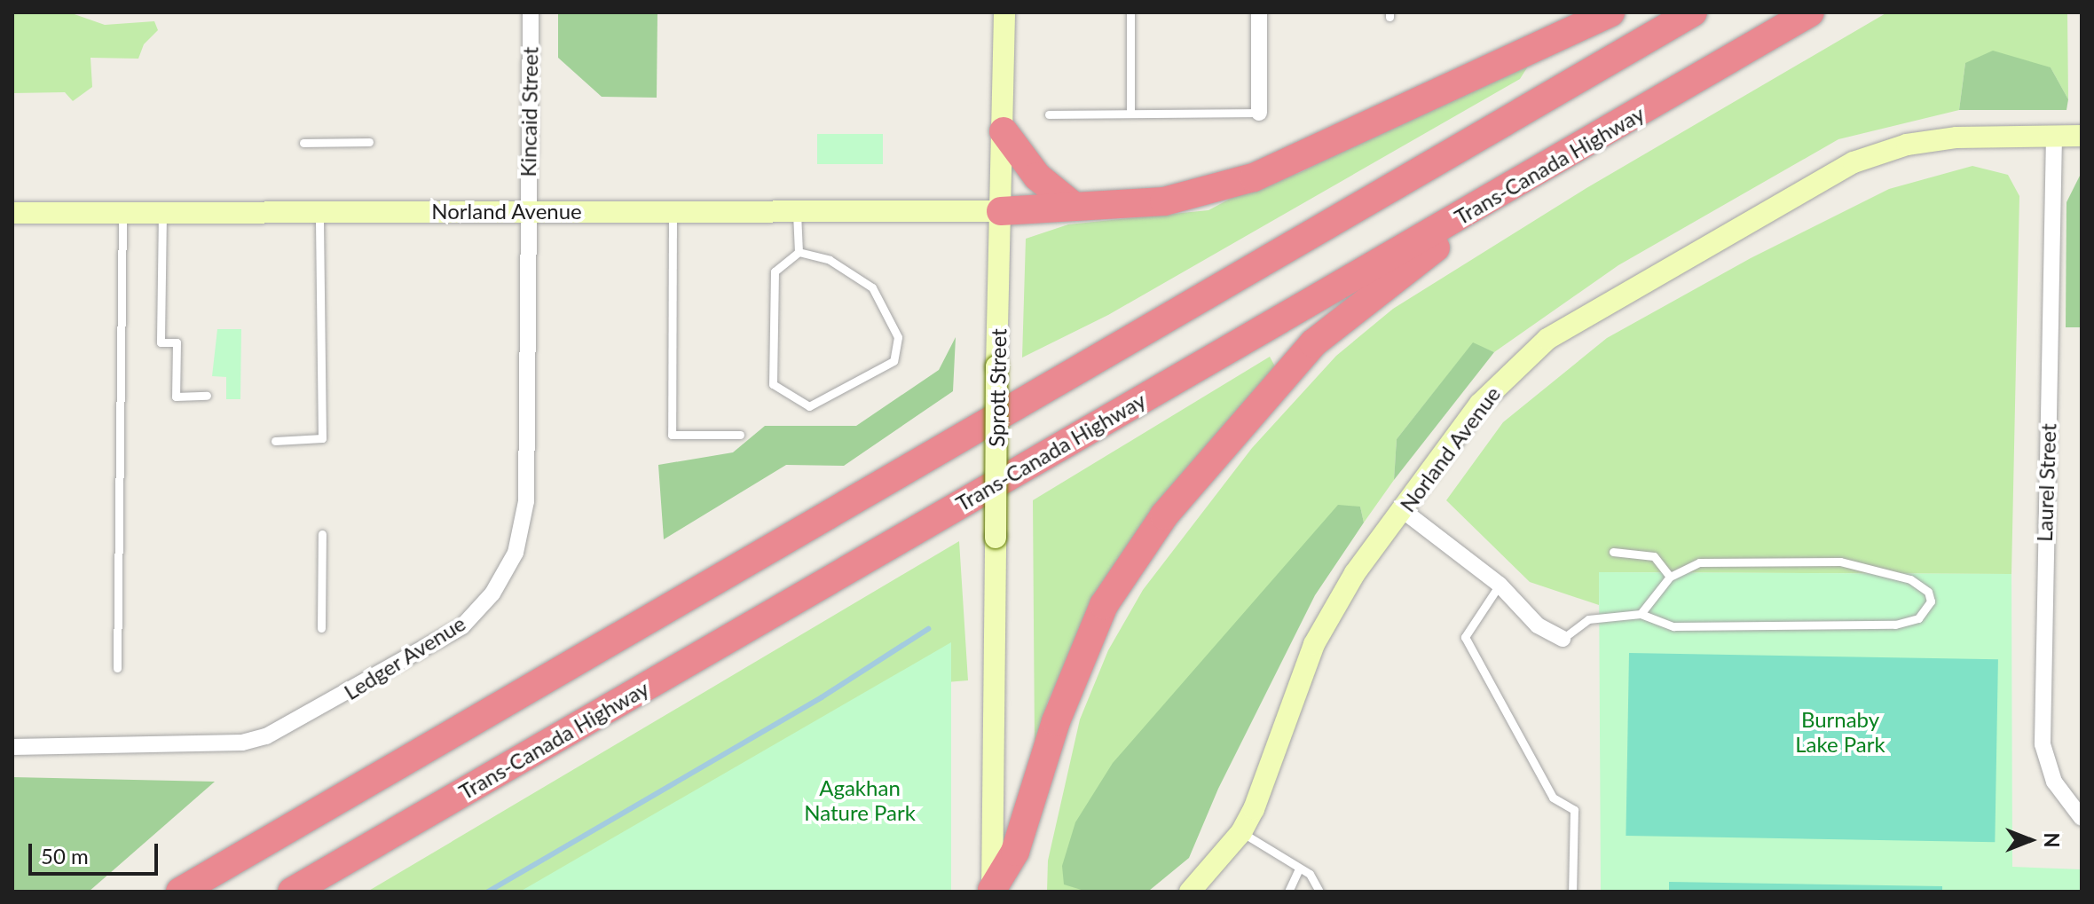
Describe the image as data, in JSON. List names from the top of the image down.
{
  "streets": {
    "highway": ["Trans-Canada Highway"],
    "main road": ["Norland Avenue", "Sprott Street"],
    "street": ["Kincaid Street", "Laurel Street", "Ledger Avenue"]
  },
  "crossings": [
    ["Kincaid Street", "Norland Avenue"],
    ["Kincaid Street", "Ledger Avenue"],
    ["Norland Avenue", "Sprott Street"],
    ["Norland Avenue", "Laurel Street"],
    ["Norland Avenue", "Ledger Avenue"]
  ],
  "parks": ["Burnaby Lake Park", "Agakhan Nature Park"],
  "scale_bar": "50 m",
  "north": "right"
}
